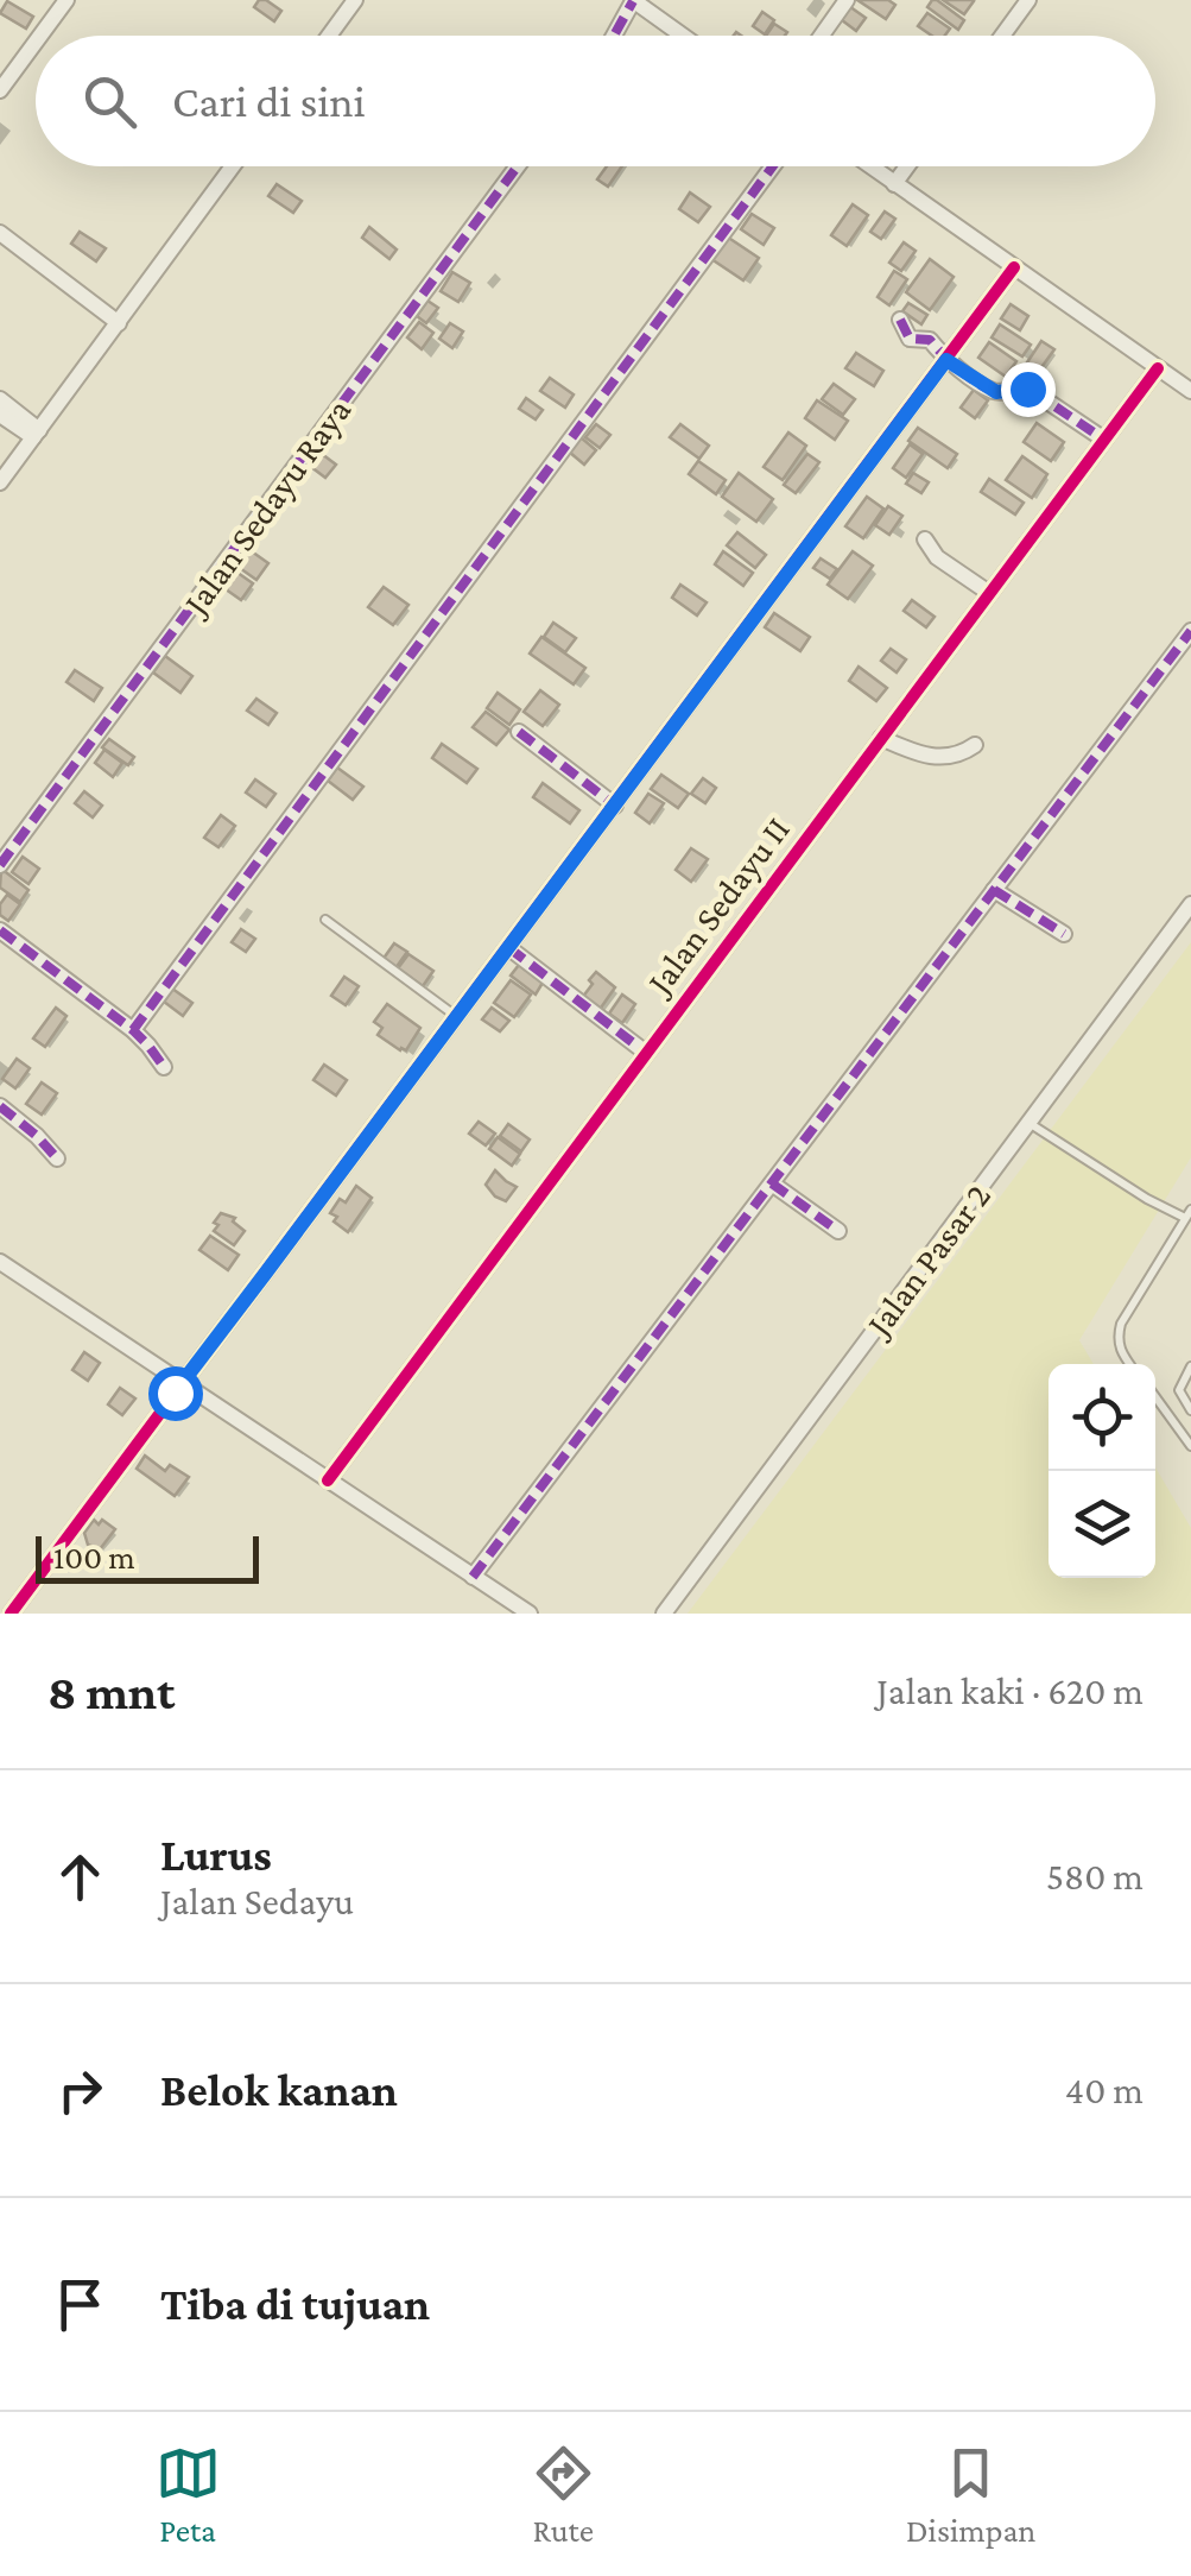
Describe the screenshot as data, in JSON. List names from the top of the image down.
{
  "streets": {
    "street": ["Jalan Sedayu Raya", "Jalan Sedayu II", "Jalan Pasar 2"]
  },
  "scale_bar": "100 m",
  "page": {
    "search": "Cari di sini",
    "scale": "100 m",
    "heading": ["8 mnt", "Jalan kaki · 620 m"],
    "list": [
      ["Lurus", "Jalan Sedayu", "580 m"],
      ["Belok kanan", "40 m"],
      "Tiba di tujuan"
    ],
    "nav": ["Peta", "Rute", "Disimpan"]
  }
}
